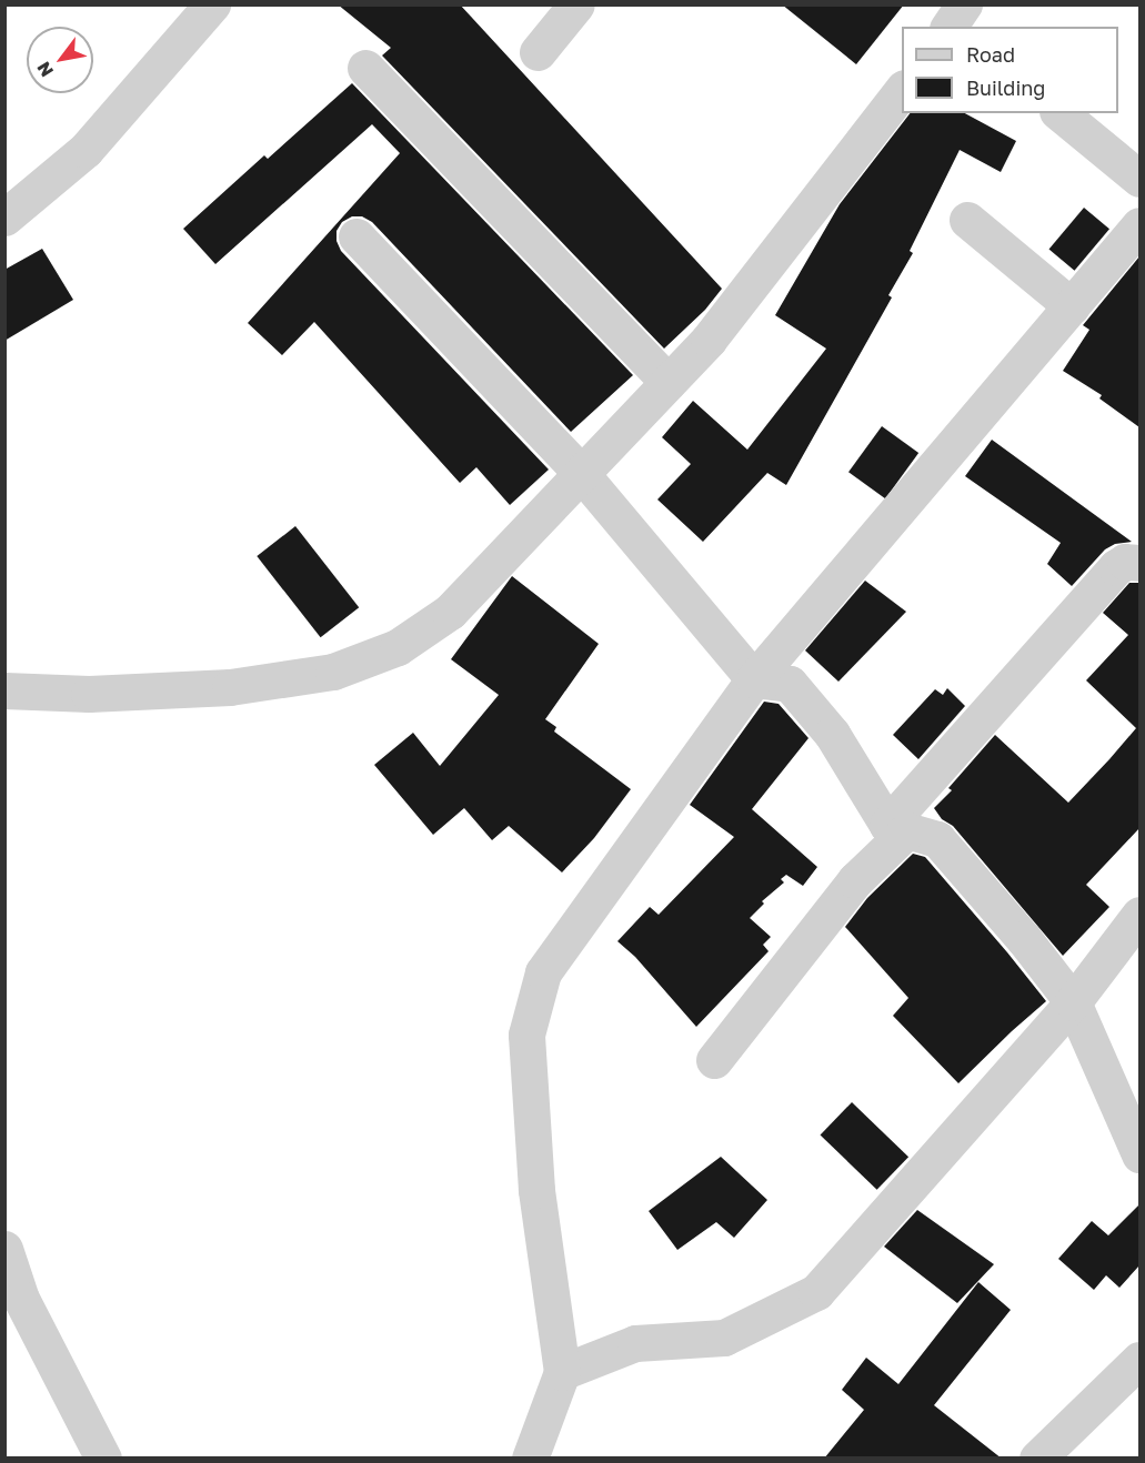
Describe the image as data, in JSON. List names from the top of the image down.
{
  "legend": ["Road", "Building"],
  "north": "bottom left"
}
